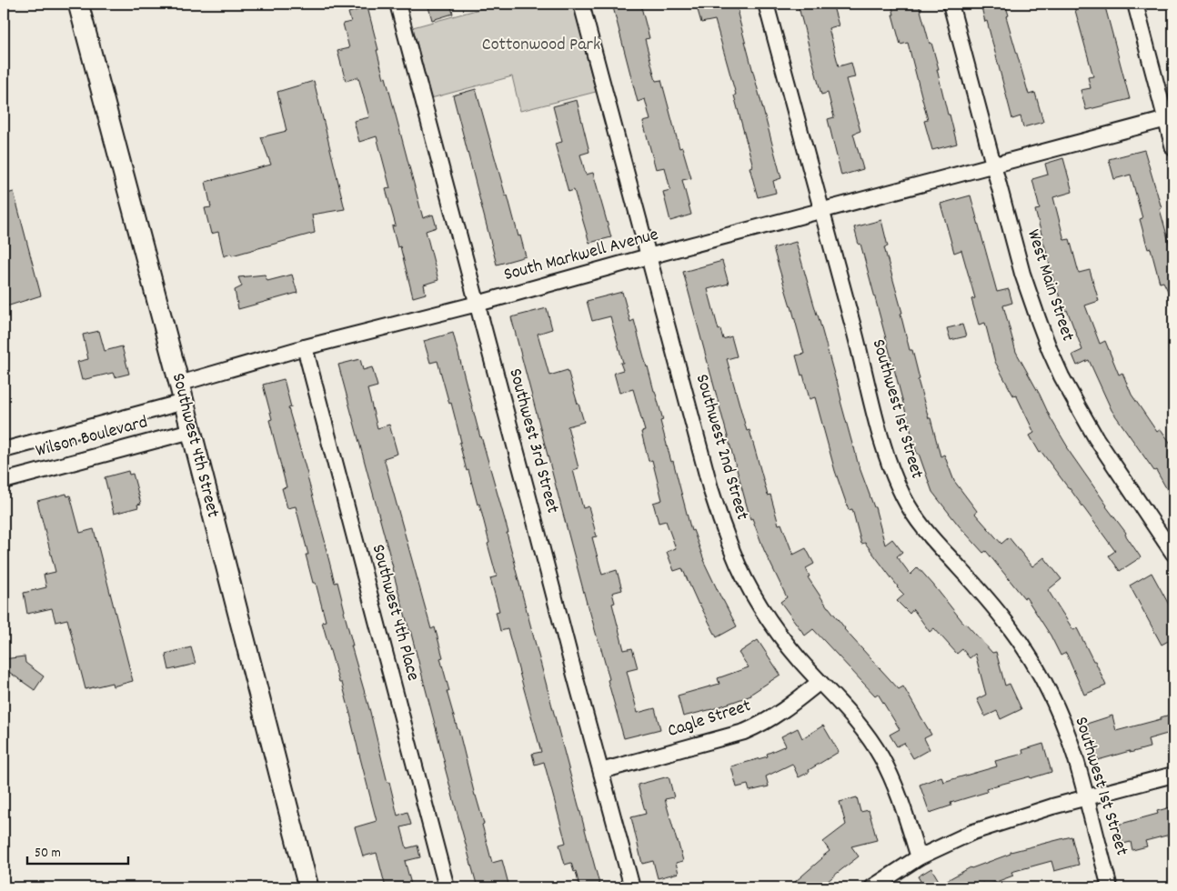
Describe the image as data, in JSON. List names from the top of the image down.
{
  "streets": {
    "main road": ["Southwest 4th Street"],
    "street": [
      "South Markwell Avenue",
      "West Main Street",
      "Southwest 1st Street",
      "Wilson Boulevard",
      "Southwest 3rd Street",
      "Southwest 2nd Street",
      "Southwest 4th Place",
      "Cagle Street"
    ]
  },
  "crossings": [
    ["South Markwell Avenue", "West Main Street"],
    ["South Markwell Avenue", "Southwest 1st Street"],
    ["South Markwell Avenue", "Wilson Boulevard"],
    ["South Markwell Avenue", "Southwest 3rd Street"],
    ["South Markwell Avenue", "Southwest 4th Street"],
    ["South Markwell Avenue", "Southwest 2nd Street"],
    ["South Markwell Avenue", "Southwest 4th Place"],
    ["Wilson Boulevard", "Southwest 4th Street"],
    ["Southwest 3rd Street", "Cagle Street"],
    ["Southwest 2nd Street", "Cagle Street"]
  ],
  "parks": ["Cottonwood Park"],
  "scale_bar": "50 m"
}
